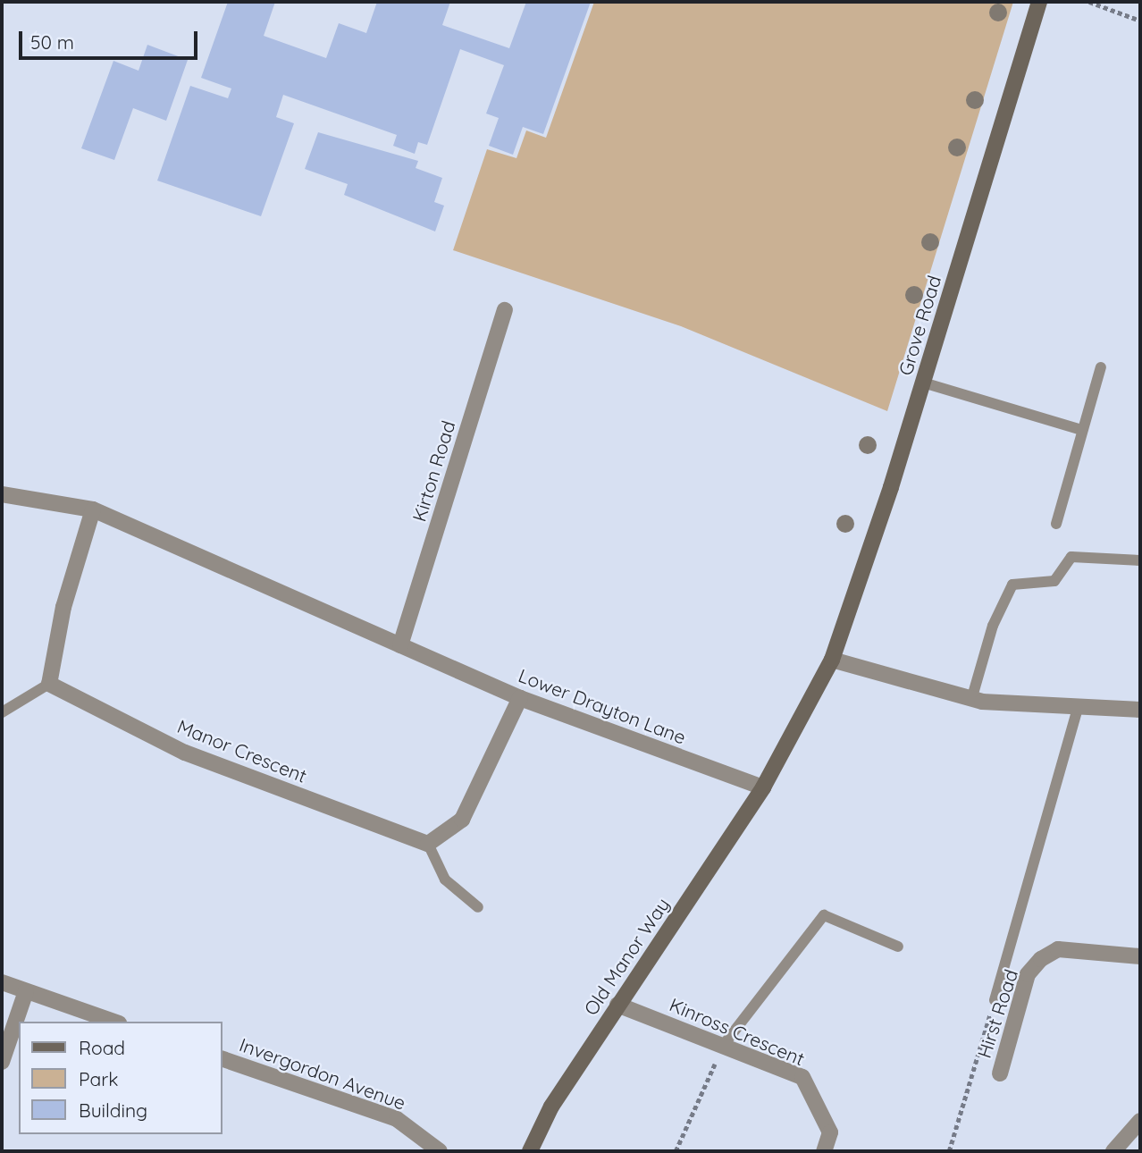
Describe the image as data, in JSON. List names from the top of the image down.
{
  "streets": {
    "street": [
      "Grove Road",
      "Kirton Road",
      "Lower Drayton Lane",
      "Manor Crescent",
      "Old Manor Way",
      "Hirst Road",
      "Kinross Crescent",
      "Invergordon Avenue"
    ]
  },
  "crossings": [
    ["Kirton Road", "Lower Drayton Lane"],
    ["Lower Drayton Lane", "Old Manor Way"],
    ["Old Manor Way", "Kinross Crescent"]
  ],
  "legend": ["Road", "Park", "Building"],
  "scale_bar": "50 m"
}
